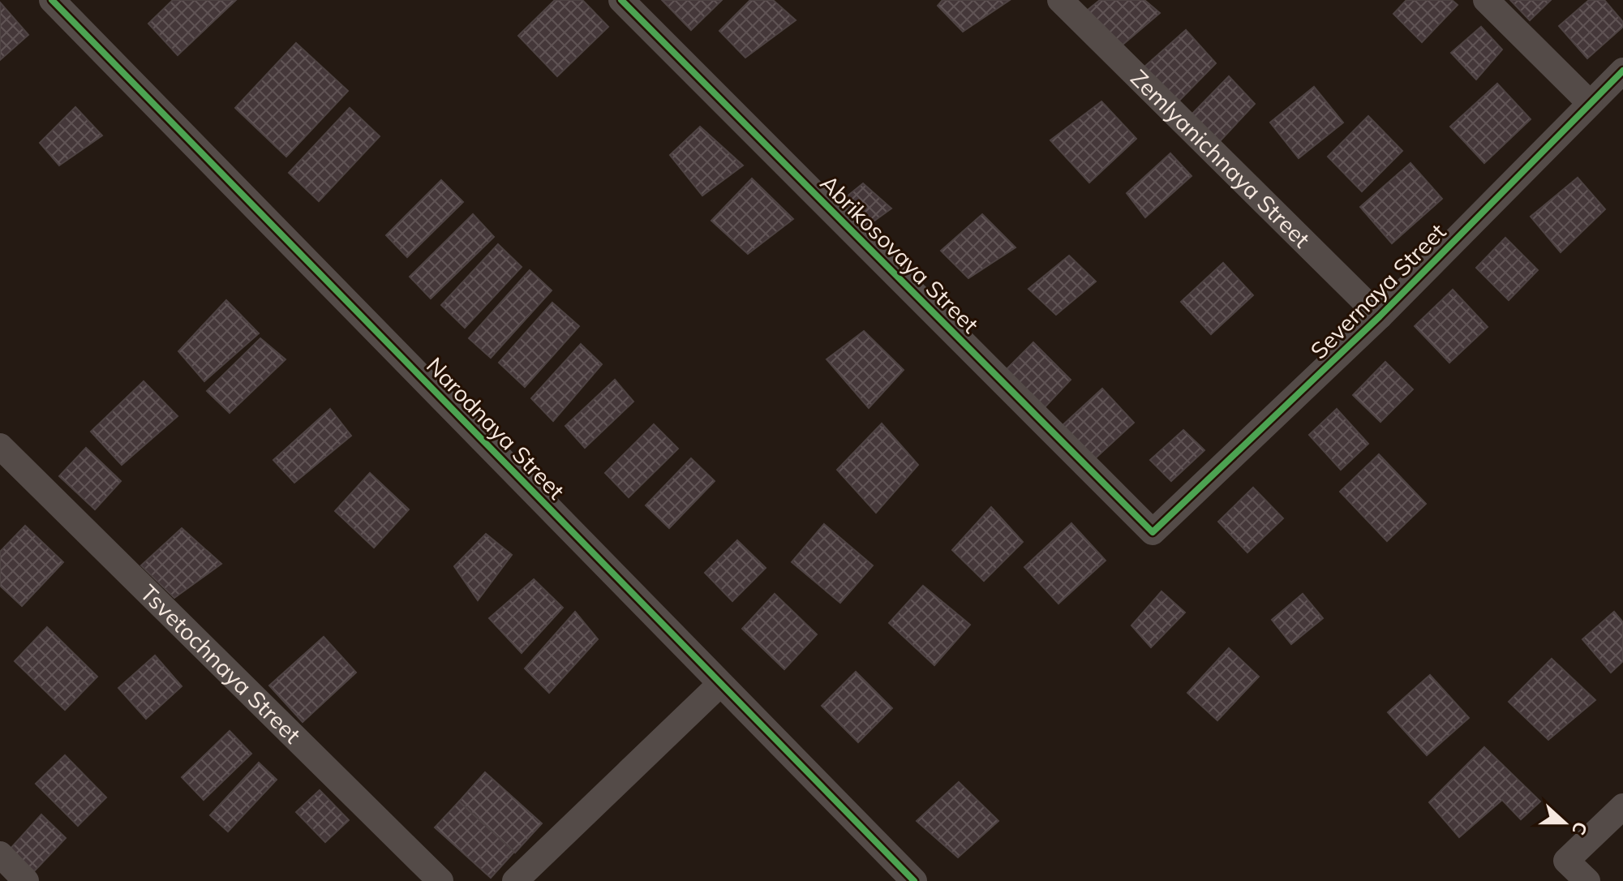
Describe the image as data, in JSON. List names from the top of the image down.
{
  "streets": {
    "street": [
      "Zemlyanichnaya Street",
      "Abrikosovaya Street",
      "Severnaya Street",
      "Narodnaya Street",
      "Tsvetochnaya Street"
    ]
  },
  "crossings": [
    ["Zemlyanichnaya Street", "Severnaya Street"],
    ["Abrikosovaya Street", "Severnaya Street"]
  ],
  "north": "right"
}
